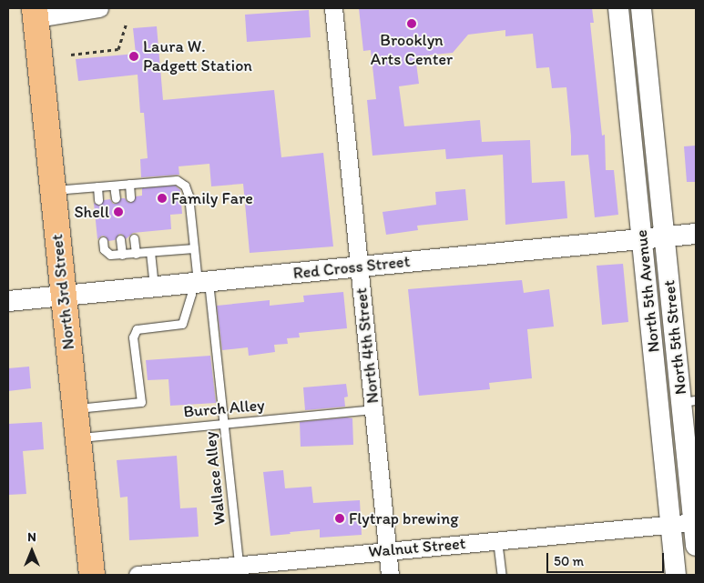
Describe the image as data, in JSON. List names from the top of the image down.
{
  "streets": {
    "main road": ["North 3rd Street"],
    "street": [
      "Red Cross Street",
      "North 5th Avenue",
      "North 5th Street",
      "North 4th Street",
      "Walnut Street"
    ],
    "lane": ["Burch Alley", "Wallace Alley"]
  },
  "crossings": [
    ["Red Cross Street", "North 5th Avenue"],
    ["Red Cross Street", "North 3rd Street"],
    ["Red Cross Street", "North 5th Street"],
    ["Red Cross Street", "North 4th Street"],
    ["Red Cross Street", "Wallace Alley"],
    ["North 5th Avenue", "North 5th Street"],
    ["North 5th Avenue", "Walnut Street"],
    ["North 3rd Street", "Burch Alley"],
    ["North 5th Street", "Walnut Street"],
    ["North 4th Street", "Burch Alley"],
    ["North 4th Street", "Walnut Street"],
    ["Burch Alley", "Wallace Alley"],
    ["Wallace Alley", "Walnut Street"]
  ],
  "places": [
    "Brooklyn Arts Center",
    "Laura W. Padgett Station",
    "Family Fare",
    "Shell",
    "Flytrap brewing"
  ],
  "scale_bar": "50 m",
  "north": "top"
}
